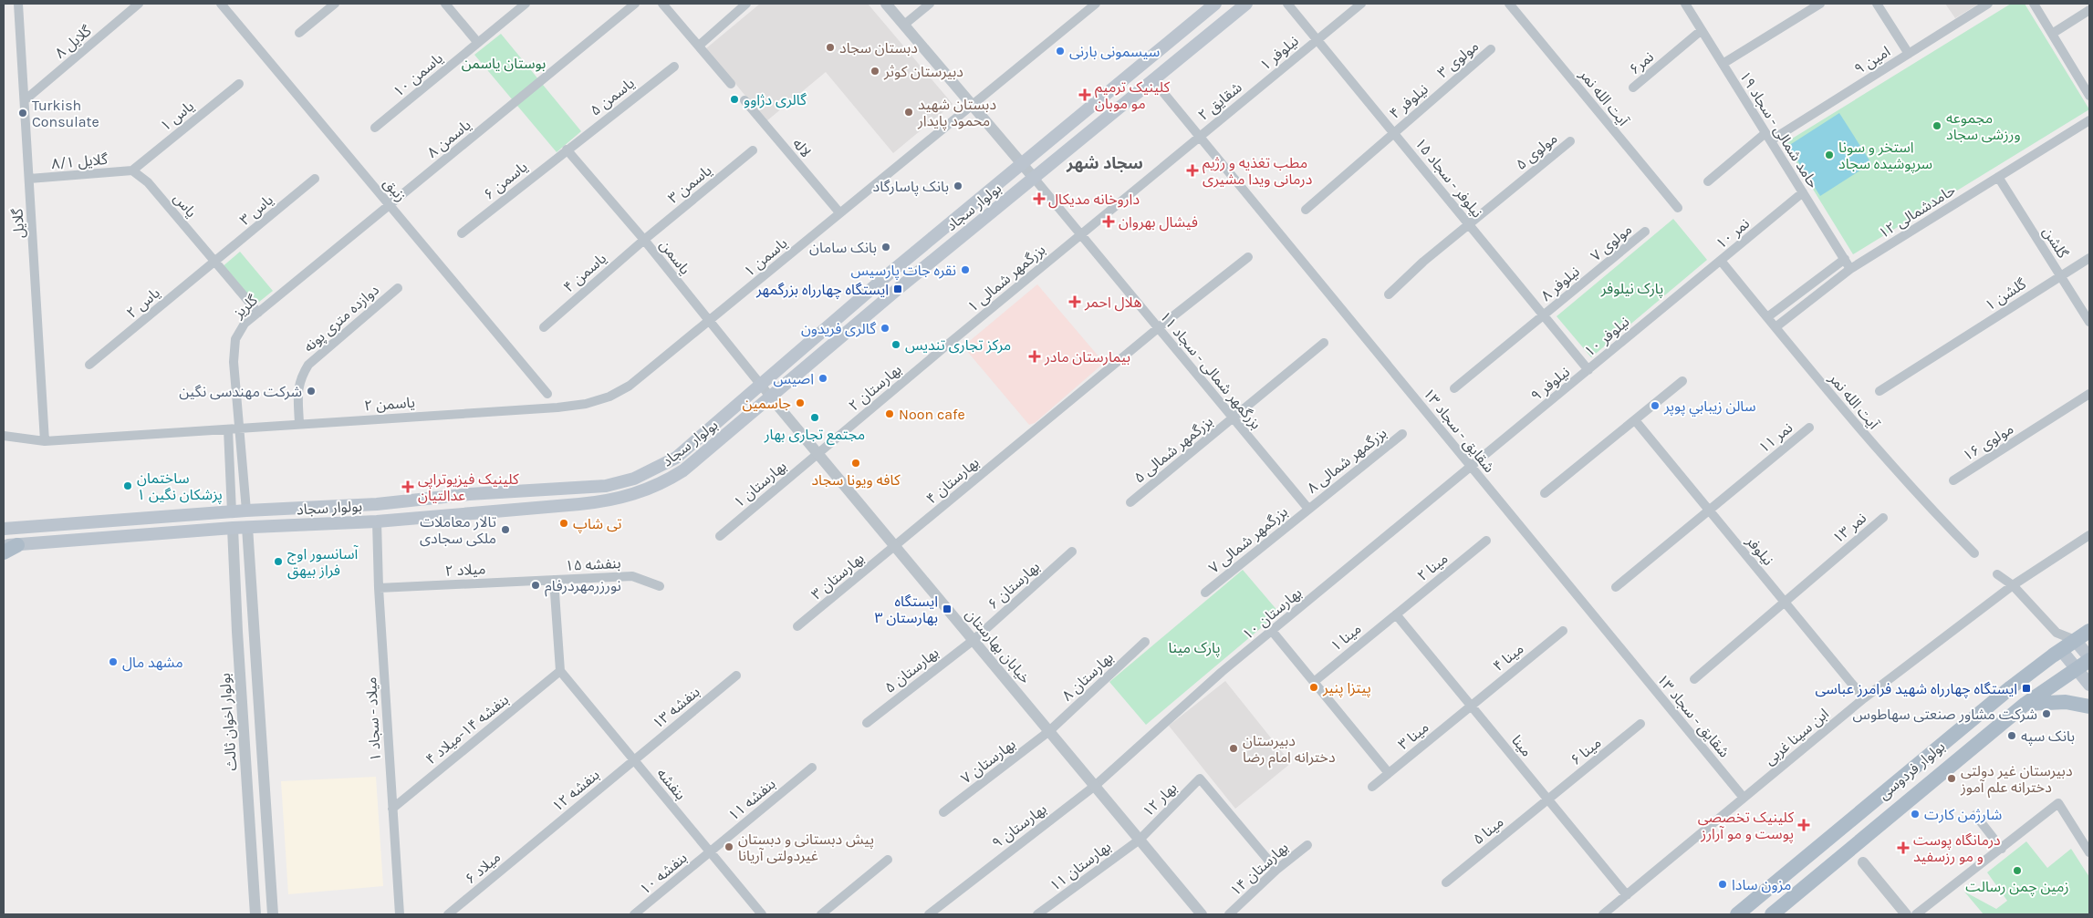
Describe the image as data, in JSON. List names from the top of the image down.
{
  "streets": {
    "main road": ["بولوار سجاد", "بولوار فردوسی"],
    "street": [
      "گلایل ۸",
      "نیلوفر ۱",
      "مولوی ۳",
      "امین ۹",
      "نمر۶",
      "یاسمن ۱۰",
      "یاسمن ۵",
      "آیت الله نمر",
      "شقایق ۲",
      "نیلوفر ۴",
      "یاس ۱",
      "حامد شمالی - سجاد ۱۹",
      "یاسمن ۸",
      "لاله",
      "مولوی ۵",
      "گلایل ۸/۱",
      "نیلوفر - سجاد ۱۵",
      "یاسمن ۶",
      "یاسمن ۳",
      "زنبق",
      "یاس",
      "یاس ۳",
      "حامدشمالی ۱۲",
      "گلایل",
      "نمر ۱۰",
      "مولوی ۷",
      "گلشن",
      "یاسمن",
      "یاسمن ۱",
      "یاسمن ۴",
      "بزرگمهر شمالی ۱",
      "نیلوفر ۸",
      "گلشن ۱",
      "یاس ۲",
      "گلریز",
      "دوازده متری پونه",
      "نیلوفر ۱۰",
      "بزرگمهر شمالی - سجاد ۱۱",
      "نیلوفر ۹",
      "بهارستان ۲",
      "یاسمن ۲",
      "شقایق - سجاد ۱۳",
      "نمر ۱۱",
      "مولوی ۱۶",
      "بزرگمهر شمالی ۵",
      "بزرگمهر شمالی ۸",
      "بهارستان ۴",
      "بهارستان ۱",
      "نمر ۱۳",
      "بزرگمهر شمالی ۷",
      "نیلوفر",
      "بنفشه ۱۵",
      "مینا ۲",
      "میلاد ۲",
      "بهارستان ۳",
      "بهارستان ۶",
      "بهارستان ۱۰",
      "مینا ۱",
      "خیابان بهارستان",
      "مینا ۴",
      "بهارستان ۵",
      "بهارستان ۸",
      "بنفشه ۱۳",
      "میلاد - سجاد ۱",
      "بولوار اخوان ثالث",
      "بنفشه ۱۴-میلاد ۴",
      "مینا ۳",
      "ابن سینا غربی",
      "مینا",
      "مینا ۶",
      "بهارستان ۷",
      "بنفشه",
      "بنفشه ۱۲",
      "بنفشه ۱۱",
      "بهار ۱۲",
      "بهارستان ۹",
      "مینا ۵",
      "بهارستان ۱۱",
      "میلاد ۶",
      "بهارستان ۱۴",
      "بنفشه ۱۰"
    ]
  },
  "crossings": [
    ["گلایل ۸", "گلایل"],
    ["نیلوفر ۱", "شقایق ۲"],
    ["نیلوفر ۱", "نیلوفر - سجاد ۱۵"],
    ["مولوی ۳", "نیلوفر ۴"],
    ["امین ۹", "حامد شمالی - سجاد ۱۹"],
    ["نمر۶", "حامد شمالی - سجاد ۱۹"],
    ["یاسمن ۵", "یاسمن ۶"],
    ["یاسمن ۵", "یاسمن"],
    ["آیت الله نمر", "حامدشمالی ۱۲"],
    ["آیت الله نمر", "نمر ۱۰"],
    ["شقایق ۲", "بزرگمهر شمالی ۱"],
    ["شقایق ۲", "شقایق - سجاد ۱۳"],
    ["نیلوفر ۴", "نیلوفر - سجاد ۱۵"],
    ["یاس ۱", "گلایل ۸/۱"],
    ["یاس ۱", "یاس"],
    ["حامد شمالی - سجاد ۱۹", "حامدشمالی ۱۲"],
    ["حامد شمالی - سجاد ۱۹", "نمر ۱۰"],
    ["یاسمن ۸", "زنبق"],
    ["یاسمن ۸", "گلریز"],
    ["لاله", "یاسمن ۱"],
    ["مولوی ۵", "نیلوفر - سجاد ۱۵"],
    ["گلایل ۸/۱", "یاس"],
    ["گلایل ۸/۱", "گلایل"],
    ["نیلوفر - سجاد ۱۵", "نیلوفر ۸"],
    ["نیلوفر - سجاد ۱۵", "نیلوفر ۱۰"],
    ["نیلوفر - سجاد ۱۵", "نیلوفر ۹"],
    ["یاسمن ۶", "یاسمن"],
    ["یاسمن ۳", "یاسمن"],
    ["یاسمن ۳", "یاسمن ۴"],
    ["زنبق", "گلریز"],
    ["یاس", "یاس ۳"],
    ["یاس", "یاس ۲"],
    ["یاس", "گلریز"],
    ["بولوار سجاد", "یاسمن"],
    ["بولوار سجاد", "گلریز"],
    ["بولوار سجاد", "بزرگمهر شمالی - سجاد ۱۱"],
    ["بولوار سجاد", "شقایق - سجاد ۱۳"],
    ["بولوار سجاد", "خیابان بهارستان"],
    ["بولوار سجاد", "میلاد - سجاد ۱"],
    ["بولوار سجاد", "بولوار اخوان ثالث"],
    ["یاس ۳", "یاس ۲"],
    ["حامدشمالی ۱۲", "گلشن"],
    ["گلایل", "یاسمن ۲"],
    ["نمر ۱۰", "نیلوفر ۱۰"],
    ["مولوی ۷", "نیلوفر ۸"],
    ["گلشن", "گلشن ۱"],
    ["یاسمن", "یاسمن ۱"],
    ["یاسمن", "یاسمن ۴"],
    ["یاسمن", "یاسمن ۲"],
    ["یاسمن", "خیابان بهارستان"],
    ["یاسمن ۱", "یاسمن ۲"],
    ["بزرگمهر شمالی ۱", "بزرگمهر شمالی - سجاد ۱۱"],
    ["بزرگمهر شمالی ۱", "بهارستان ۲"],
    ["گلریز", "یاسمن ۲"],
    ["دوازده متری پونه", "یاسمن ۲"],
    ["نیلوفر ۱۰", "نیلوفر ۹"],
    ["بزرگمهر شمالی - سجاد ۱۱", "بزرگمهر شمالی ۵"],
    ["بزرگمهر شمالی - سجاد ۱۱", "بزرگمهر شمالی ۸"],
    ["بزرگمهر شمالی - سجاد ۱۱", "بهارستان ۴"],
    ["بزرگمهر شمالی - سجاد ۱۱", "بزرگمهر شمالی ۷"],
    ["نیلوفر ۹", "شقایق - سجاد ۱۳"],
    ["نیلوفر ۹", "بهارستان ۱۰"],
    ["بهارستان ۲", "بهارستان ۱"],
    ["بهارستان ۲", "خیابان بهارستان"],
    ["شقایق - سجاد ۱۳", "بهارستان ۱۰"],
    ["شقایق - سجاد ۱۳", "ابن سینا غربی"],
    ["نمر ۱۱", "نیلوفر"],
    ["بزرگمهر شمالی ۸", "بزرگمهر شمالی ۷"],
    ["بهارستان ۴", "بهارستان ۳"],
    ["بهارستان ۴", "خیابان بهارستان"],
    ["بهارستان ۱", "خیابان بهارستان"],
    ["نمر ۱۳", "نیلوفر"],
    ["نیلوفر", "ابن سینا غربی"],
    ["بنفشه ۱۵", "میلاد ۲"],
    ["مینا ۲", "مینا ۱"],
    ["مینا ۲", "مینا"],
    ["میلاد ۲", "میلاد - سجاد ۱"],
    ["بهارستان ۳", "خیابان بهارستان"],
    ["بهارستان ۶", "خیابان بهارستان"],
    ["بهارستان ۶", "بهارستان ۵"],
    ["بهارستان ۱۰", "خیابان بهارستان"],
    ["بهارستان ۱۰", "بهارستان ۹"],
    ["مینا ۱", "مینا"],
    ["خیابان بهارستان", "بهارستان ۵"],
    ["خیابان بهارستان", "بهارستان ۸"],
    ["خیابان بهارستان", "بهارستان ۷"],
    ["خیابان بهارستان", "بهار ۱۲"],
    ["خیابان بهارستان", "بهارستان ۹"],
    ["خیابان بهارستان", "بهارستان ۱۱"],
    ["مینا ۴", "مینا ۳"],
    ["مینا ۴", "مینا"],
    ["بهارستان ۸", "بهارستان ۷"],
    ["بنفشه ۱۳", "بنفشه"],
    ["بنفشه ۱۳", "بنفشه ۱۲"],
    ["میلاد - سجاد ۱", "بنفشه ۱۴-میلاد ۴"],
    ["بنفشه ۱۴-میلاد ۴", "بنفشه"],
    ["مینا ۳", "مینا"],
    ["ابن سینا غربی", "مینا"],
    ["مینا", "مینا ۶"],
    ["مینا", "مینا ۵"],
    ["مینا ۶", "مینا ۵"],
    ["بنفشه", "بنفشه ۱۲"],
    ["بنفشه", "بنفشه ۱۱"],
    ["بنفشه", "بنفشه ۱۰"],
    ["بنفشه ۱۲", "میلاد ۶"],
    ["بنفشه ۱۱", "بنفشه ۱۰"],
    ["بهار ۱۲", "بهارستان ۱۱"],
    ["بهار ۱۲", "بهارستان ۱۴"]
  ],
  "districts": ["سجاد شهر"],
  "parks": ["بوستان یاسمن", "پارک نیلوفر", "پارک مینا"],
  "places": {
    "other": [
      "دبستان سجاد",
      "سیسمونی بارنی",
      "دبیرستان کوثر",
      "گالری دژاوو",
      "دبستان شهید محمود پایدار",
      "Turkish Consulate",
      "مجموعه ورزشی سجاد",
      "استخر و سونا سرپوشیده سجاد",
      "بانک پاسارگاد",
      "بانک سامان",
      "نقره جات پارسیس",
      "گالری فریدون",
      "مرکز تجاری تندیس",
      "اصیس",
      "شرکت مهندسی نگین",
      "جاسمین",
      "سالن زيبابي پوپر",
      "Noon cafe",
      "مجتمع تجاری بهار",
      "کافه ویونا سجاد",
      "ساختمان پزشکان نگین ۱",
      "تی شاپ",
      "تالار معاملات ملکی سجادی",
      "آسانسور اوج فراز بیهق",
      "نورزرمهردرفام",
      "مشهد مال",
      "پیتزا پنیر",
      "شرکت مشاور صنعتی سهاطوس",
      "بانک سپه",
      "دبیرستان دخترانه امام رضا",
      "دبیرستان غیر دولتی دخترانه علم آموز",
      "شارژمن کارت",
      "پیش دبستانی و دبستان غیردولتی آریانا",
      "زمین چمن رسالت",
      "مزون سادا"
    ],
    "health": [
      "کلینیک ترمیم مو موبان",
      "مطب تغذیه و رژیم درمانی ویدا مشیری",
      "داروخانه مدیکال",
      "فیشال بهروان",
      "هلال احمر",
      "بیمارستان مادر",
      "کلینیک فیزیوتراپی عدالتیان",
      "کلینیک تخصصی پوست و مو آرارز",
      "درمانگاه پوست و مو رزسفید"
    ],
    "transit": ["ایستگاه چهارراه بزرگمهر", "ایستگاه بهارستان ۳", "ایستگاه چهارراه شهید فرامرز عباسی"]
  }
}
